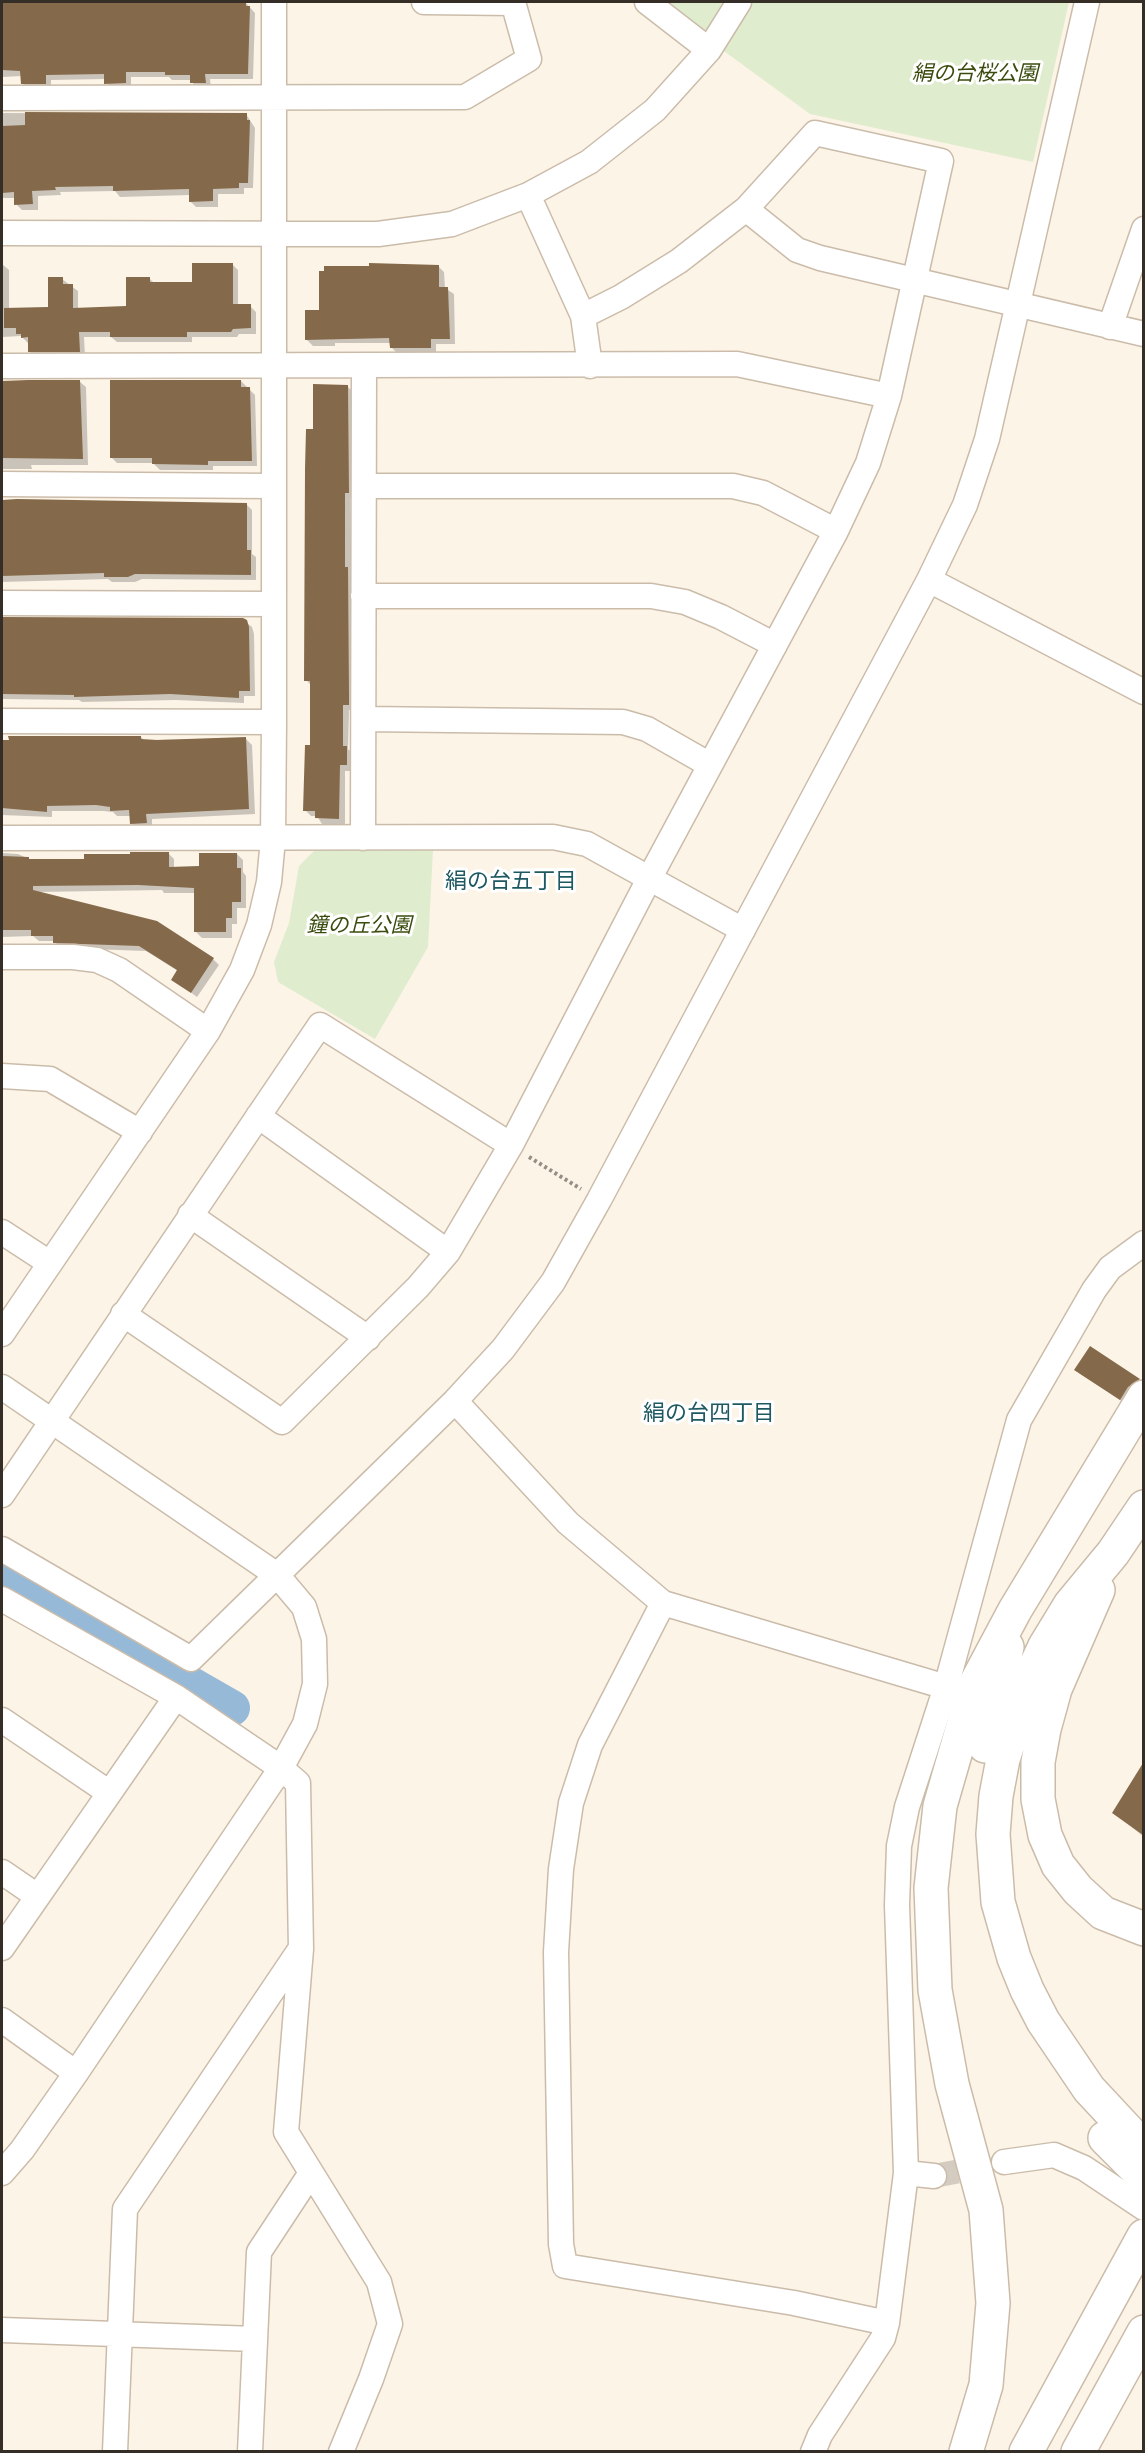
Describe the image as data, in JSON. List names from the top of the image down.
{
  "districts": ["絹の台五丁目", "絹の台四丁目"],
  "parks": ["絹の台桜公園", "鐘の丘公園"]
}
